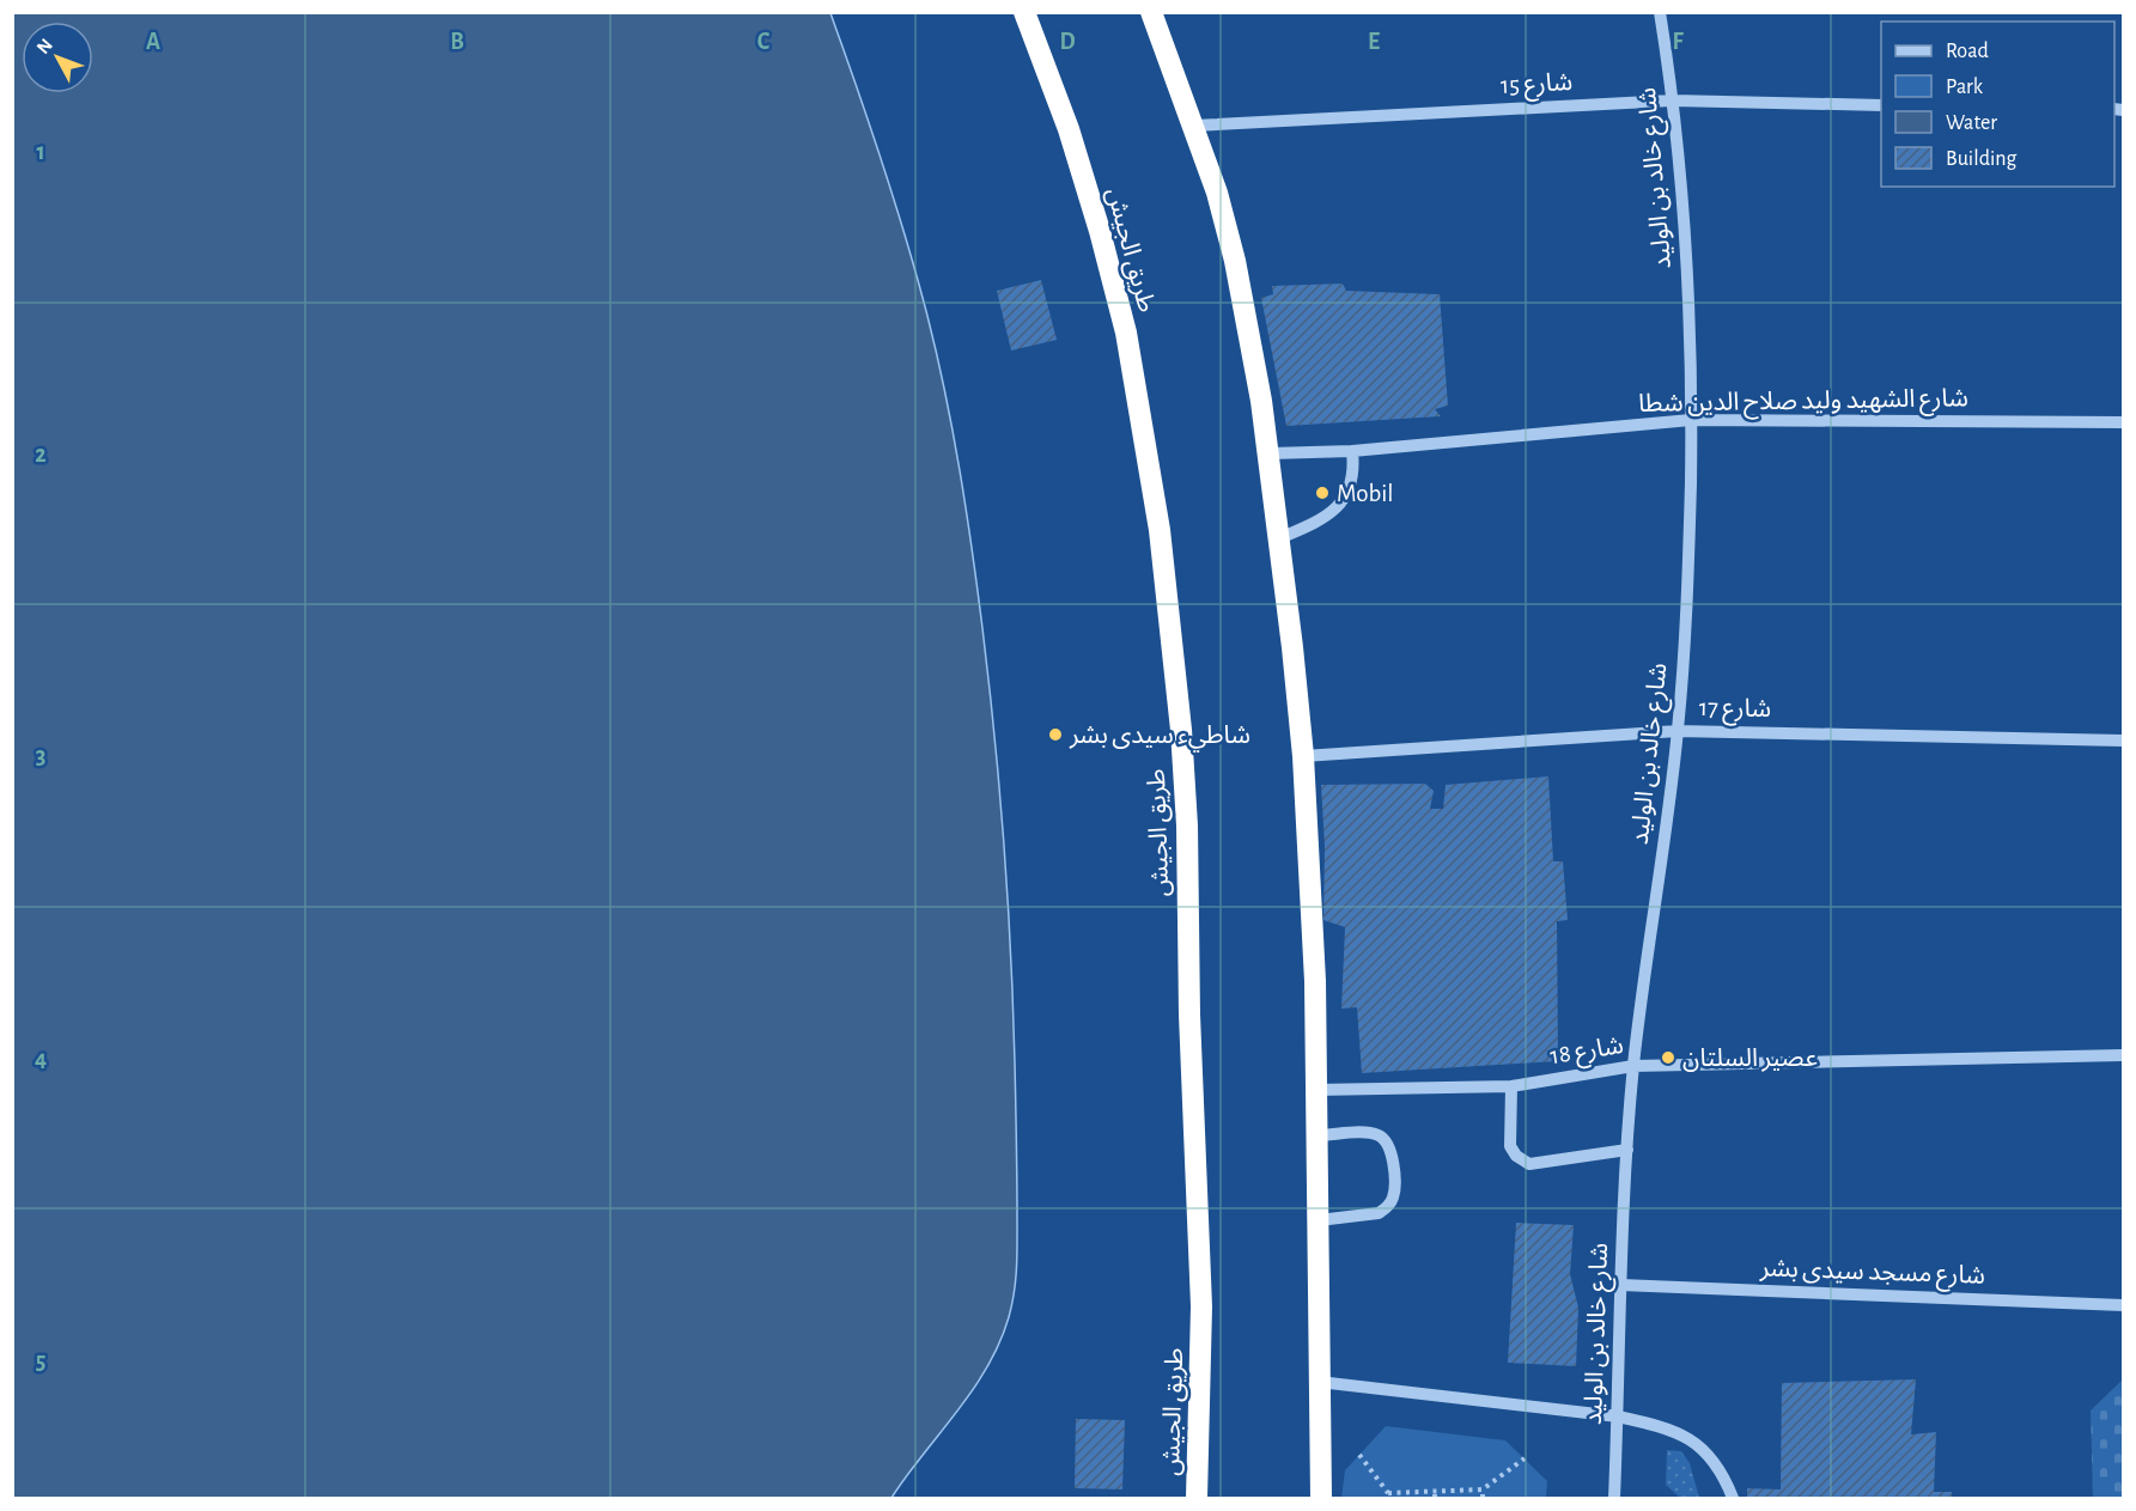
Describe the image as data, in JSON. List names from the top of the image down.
{
  "streets": {
    "highway": ["طريق الجيش"],
    "street": [
      "شارع 15",
      "شارع خالد بن الوليد",
      "شارع الشهيد وليد صلاح الدين شطا",
      "شارع 17",
      "شارع 18",
      "شارع مسجد سيدى بشر"
    ]
  },
  "crossings": [
    ["شارع 15", "شارع خالد بن الوليد"],
    ["شارع خالد بن الوليد", "شارع الشهيد وليد صلاح الدين شطا"],
    ["شارع خالد بن الوليد", "شارع 17"],
    ["شارع خالد بن الوليد", "شارع 18"],
    ["شارع خالد بن الوليد", "شارع مسجد سيدى بشر"]
  ],
  "places": ["Mobil", "شاطيء سيدى بشر", "عصير السلتان"],
  "legend": [
    "Road",
    "Park",
    "Water",
    "Building"
  ],
  "north": "top left",
  "grid": {
    "columns": [
      "A",
      "B",
      "C",
      "D",
      "E",
      "F"
    ],
    "rows": [
      "1",
      "2",
      "3",
      "4",
      "5"
    ]
  }
}
